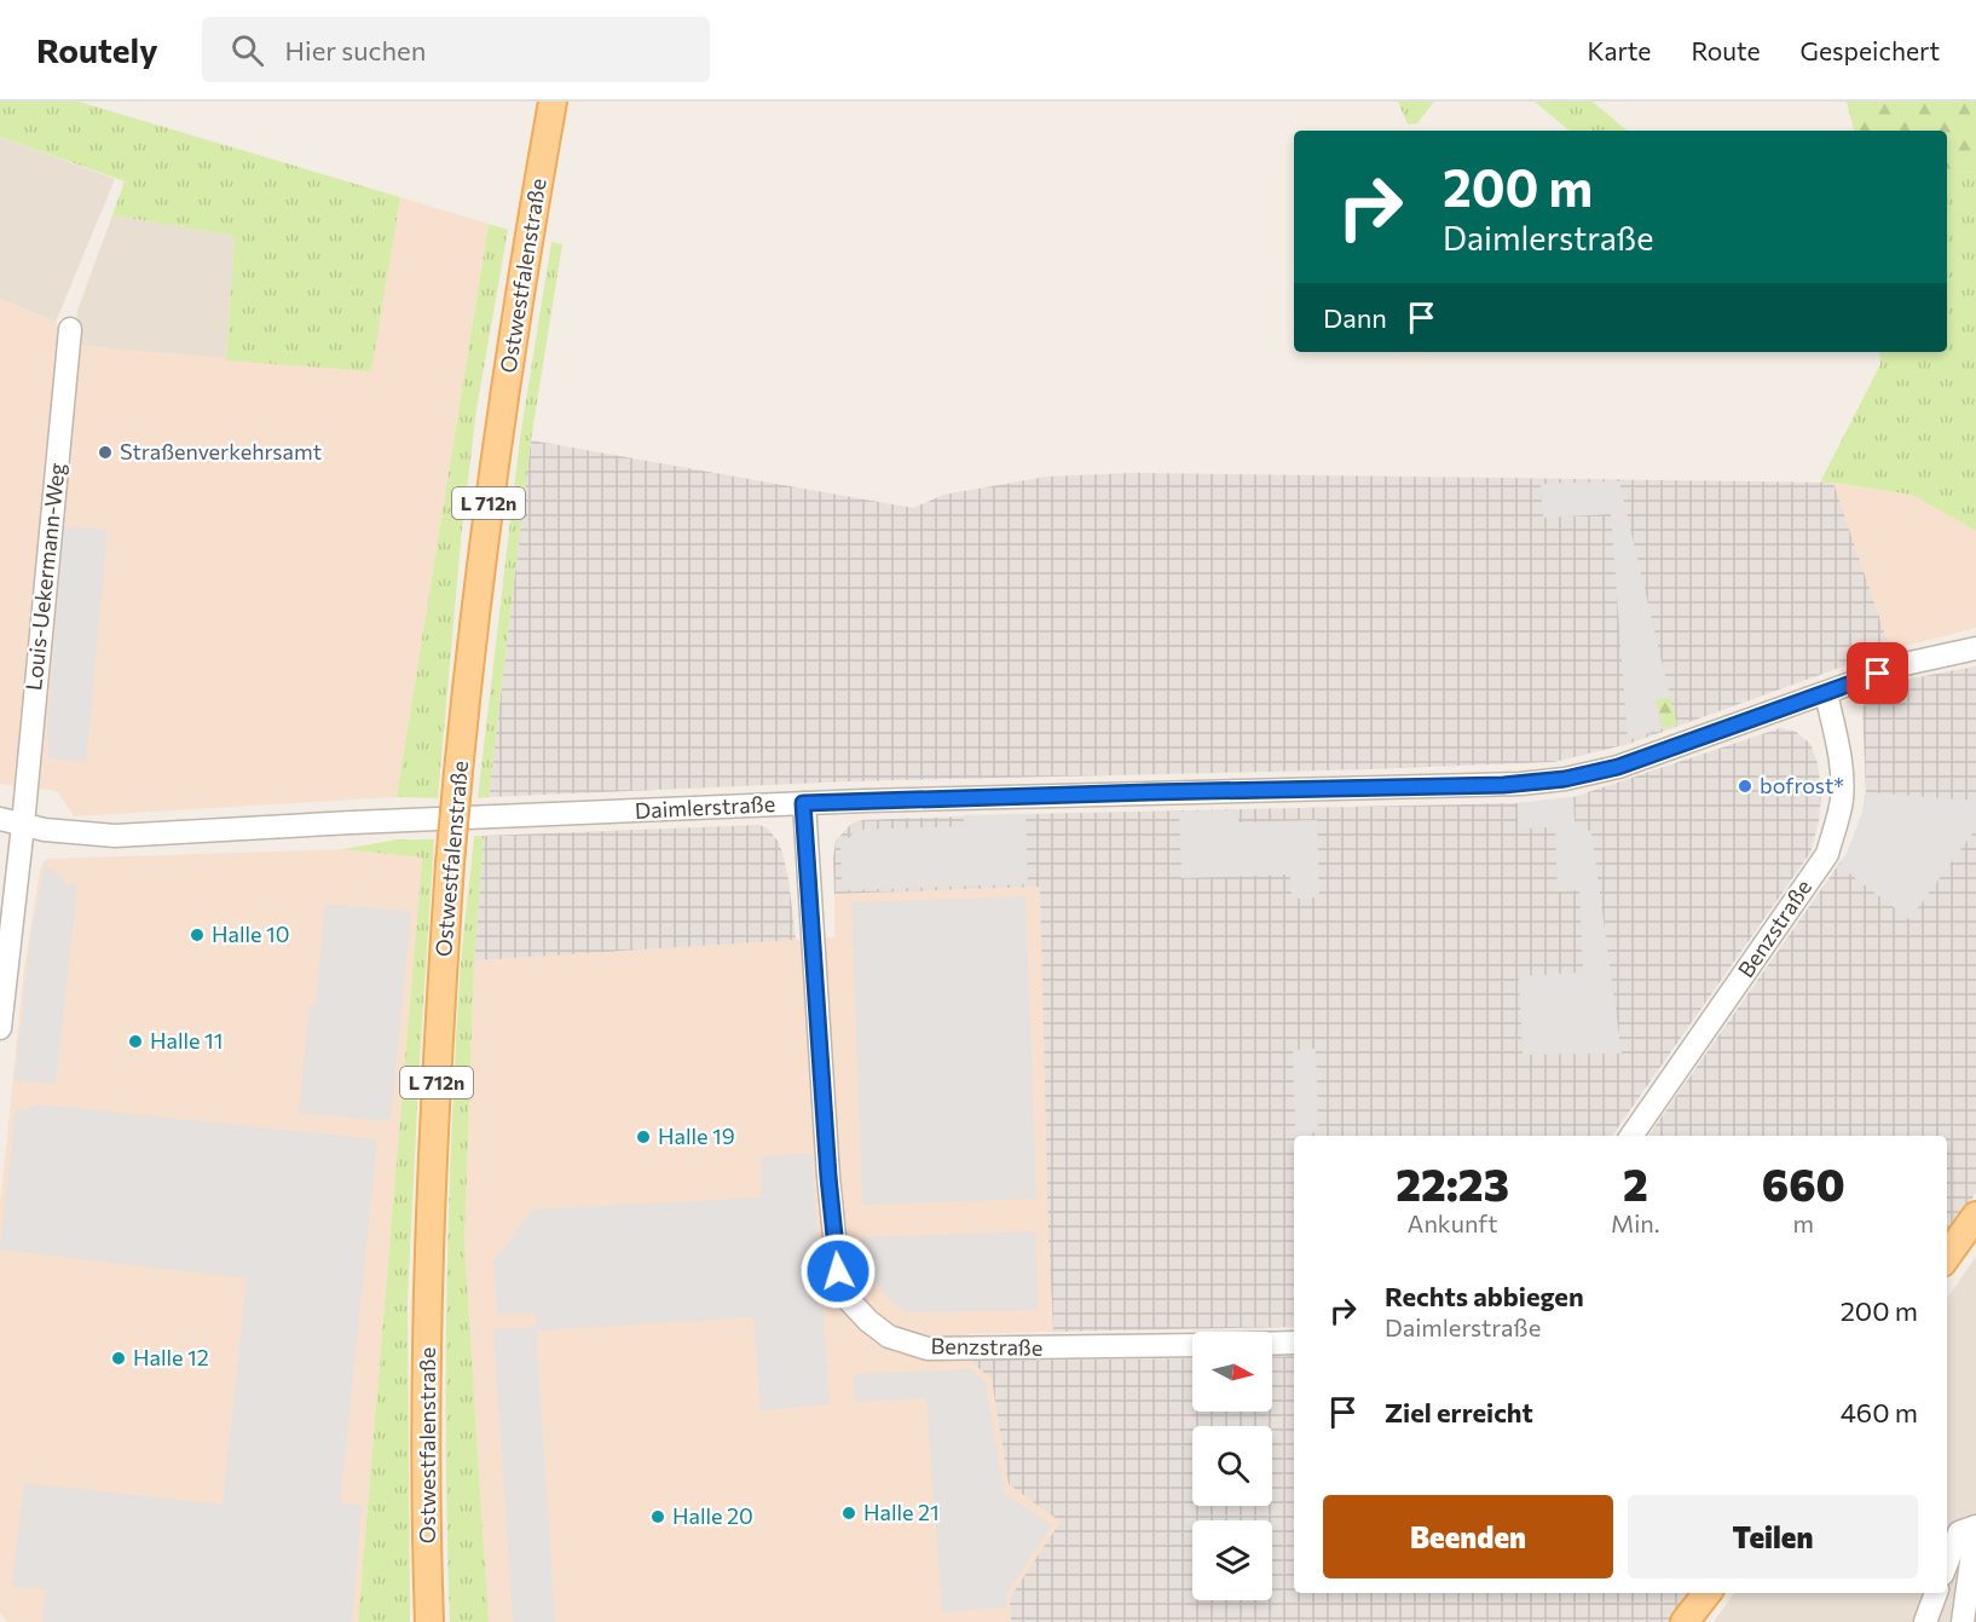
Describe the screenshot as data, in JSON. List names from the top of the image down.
{
  "streets": {
    "main road": ["Ostwestfalenstraße", "L 712n"],
    "street": ["Louis-Uekermann-Weg", "Daimlerstraße", "Benzstraße"]
  },
  "crossings": [
    ["Louis-Uekermann-Weg", "Daimlerstraße"],
    ["Daimlerstraße", "Benzstraße"]
  ],
  "places": [
    "Straßenverkehrsamt",
    "bofrost*",
    "Halle 10",
    "Halle 11",
    "Halle 19",
    "Halle 12",
    "Halle 21",
    "Halle 20"
  ],
  "north": "right",
  "page": {
    "header": "Routely",
    "search": "Hier suchen",
    "nav": ["Karte", "Route", "Gespeichert"],
    "turn": ["200 m", "Daimlerstraße"],
    "then": "Dann",
    "eta": [
      "22:23",
      "Ankunft",
      "2",
      "Min.",
      "660",
      "m"
    ],
    "list": [
      {
        "name": "Rechts abbiegen",
        "note": "Daimlerstraße",
        "value": "200 m"
      },
      {
        "name": "Ziel erreicht",
        "value": "460 m"
      }
    ],
    "buttons": ["Beenden", "Teilen"]
  }
}
